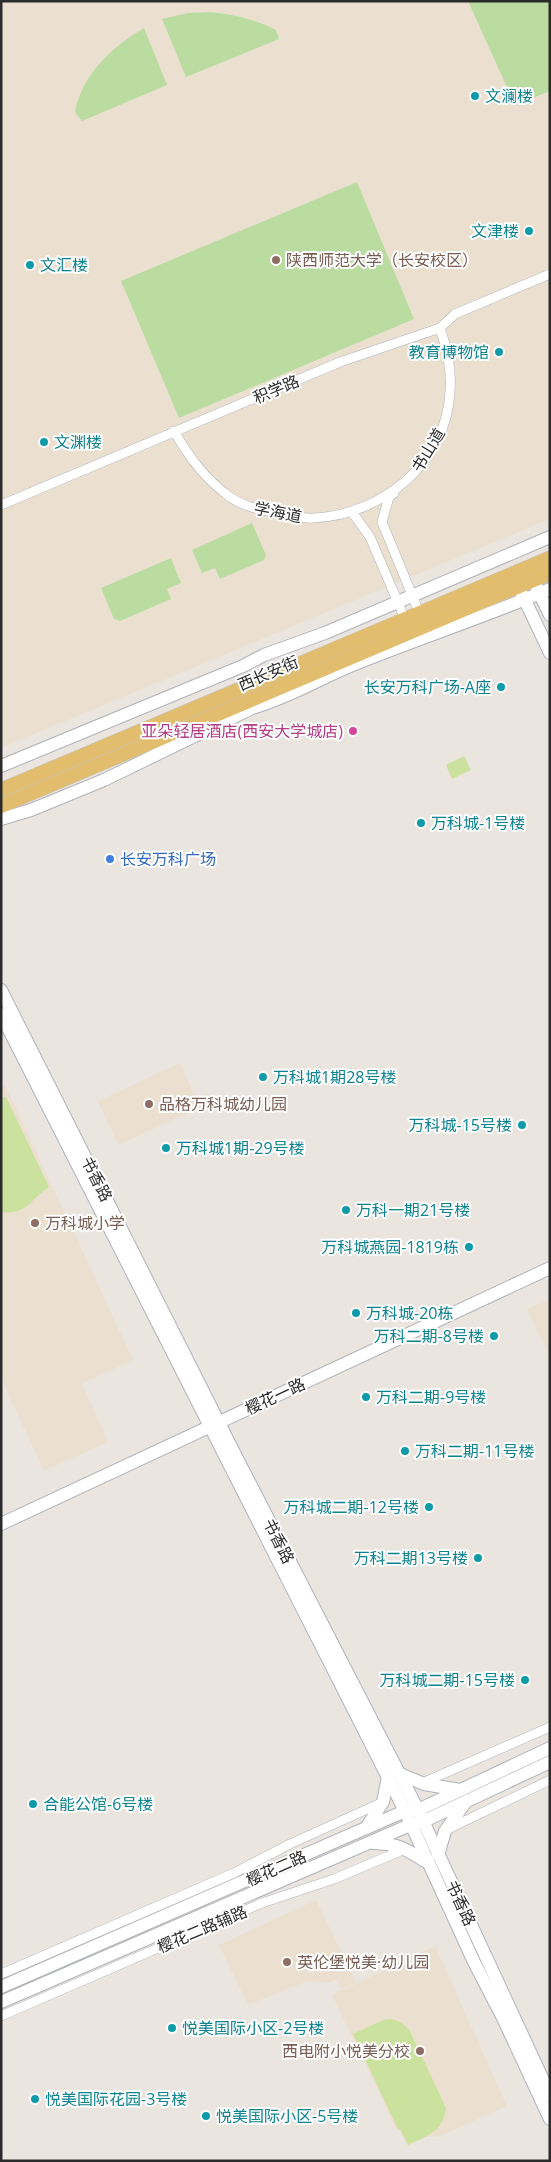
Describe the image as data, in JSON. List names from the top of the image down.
{
  "streets": {
    "main road": ["西长安街"],
    "street": [
      "积学路",
      "书山道",
      "学海道",
      "书香路",
      "樱花一路",
      "樱花二路",
      "樱花二路辅路"
    ]
  },
  "crossings": [
    ["积学路", "书山道"],
    ["积学路", "学海道"],
    ["书山道", "学海道"],
    ["书香路", "樱花一路"],
    ["书香路", "樱花二路"]
  ],
  "places": [
    "文澜楼",
    "文津楼",
    "陕西师范大学（长安校区）",
    "文汇楼",
    "教育博物馆",
    "文渊楼",
    "长安万科广场-A座",
    "亚朵轻居酒店(西安大学城店)",
    "万科城-1号楼",
    "长安万科广场",
    "万科城1期28号楼",
    "品格万科城幼儿园",
    "万科城-15号楼",
    "万科城1期-29号楼",
    "万科一期21号楼",
    "万科城小学",
    "万科城燕园-1819栋",
    "万科城-20栋",
    "万科二期-8号楼",
    "万科二期-9号楼",
    "万科二期-11号楼",
    "万科城二期-12号楼",
    "万科二期13号楼",
    "万科城二期-15号楼",
    "合能公馆-6号楼",
    "英伦堡悦美·幼儿园",
    "悦美国际小区-2号楼",
    "西电附小悦美分校",
    "悦美国际花园-3号楼",
    "悦美国际小区-5号楼"
  ]
}
